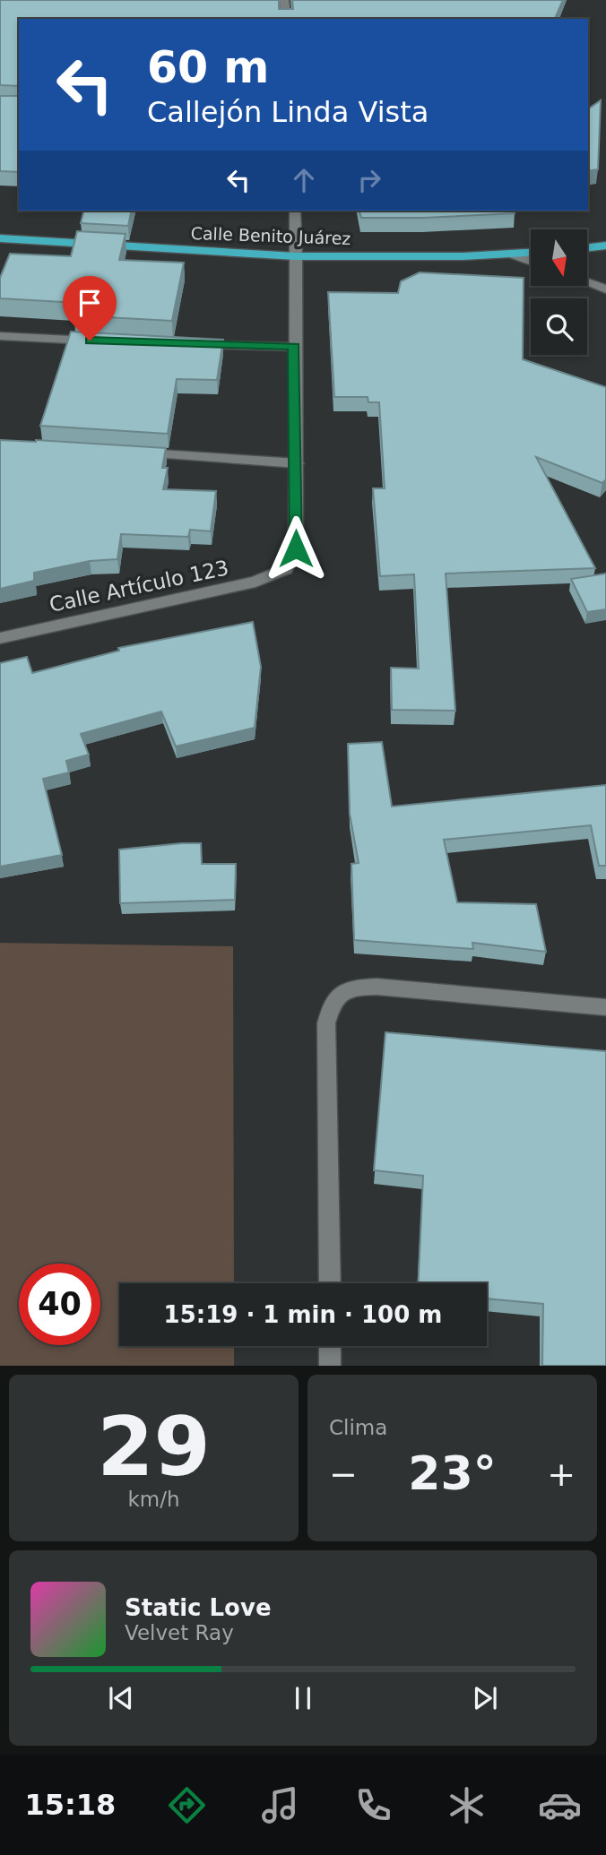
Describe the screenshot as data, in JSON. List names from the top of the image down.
{
  "streets": {
    "main road": ["Calle Benito Juárez"],
    "street": ["Calle Artículo 123"]
  },
  "north": "bottom",
  "page": {
    "turn": ["60 m", "Callejón Linda Vista"],
    "limit": "40",
    "trip": "15:19 · 1 min · 100 m",
    "tile": [
      ["29", "km/h"],
      "Clima"
    ],
    "heat": ["−", "23°", "+"],
    "song": ["Static Love", "Velvet Ray"],
    "tabs": "15:18"
  }
}
